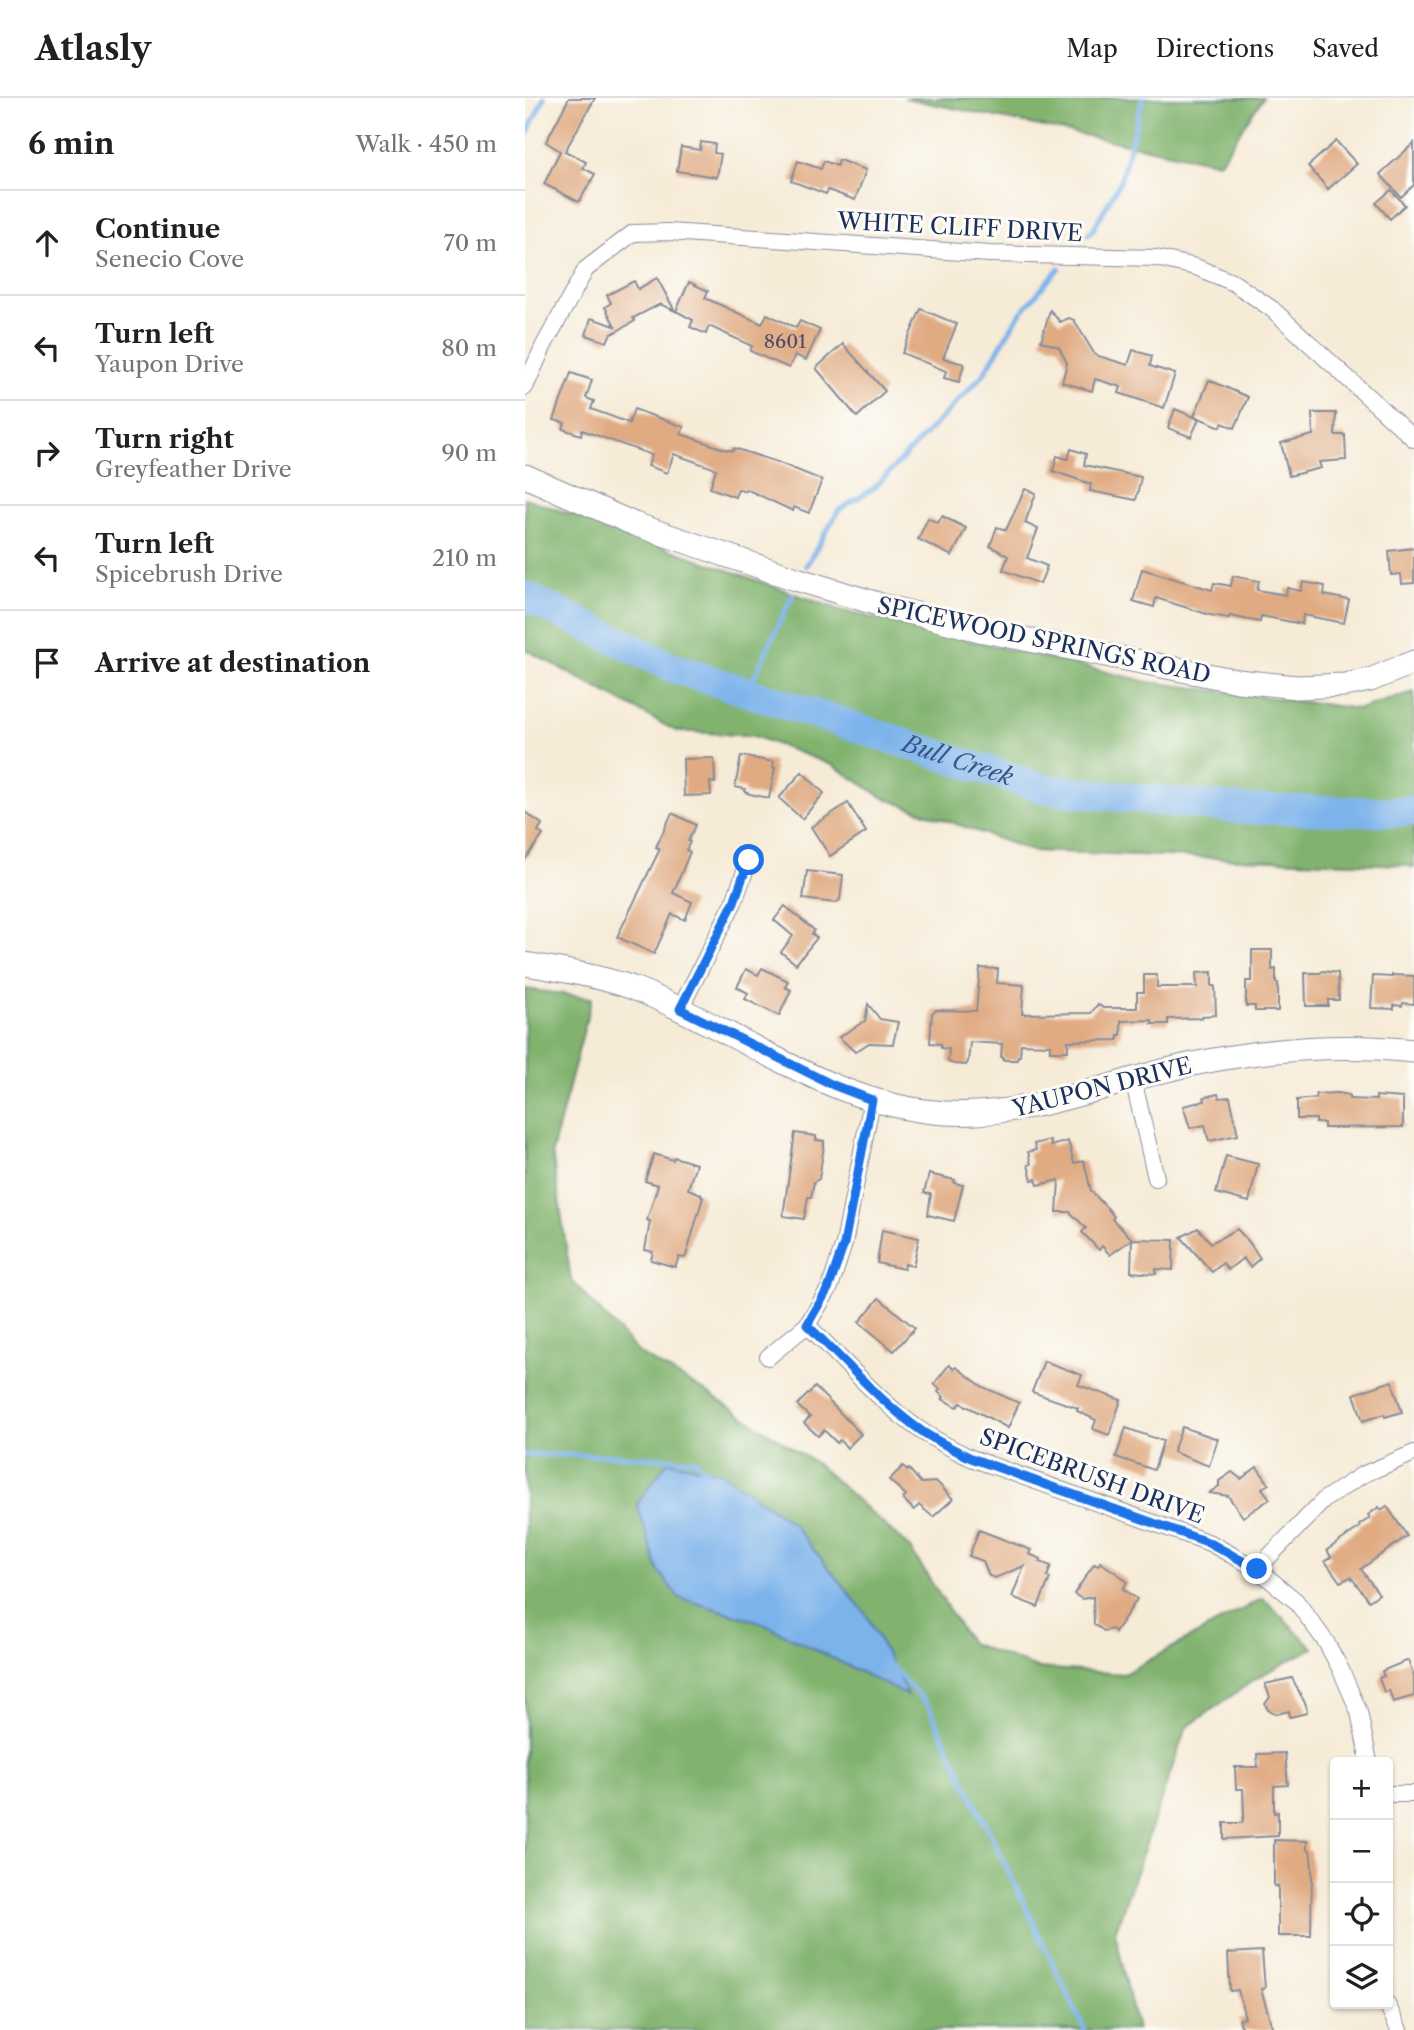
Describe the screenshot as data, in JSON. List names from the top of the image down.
{
  "streets": {
    "street": [
      "WHITE CLIFF DRIVE",
      "SPICEWOOD SPRINGS ROAD",
      "YAUPON DRIVE",
      "SPICEBRUSH DRIVE"
    ]
  },
  "water": ["Bull Creek"],
  "house_numbers": ["8601"],
  "page": {
    "header": "Atlasly",
    "nav": ["Map", "Directions", "Saved"],
    "heading": ["6 min", "Walk · 450 m"],
    "list": [
      ["Continue", "Senecio Cove", "70 m"],
      ["Turn left", "Yaupon Drive", "80 m"],
      ["Turn right", "Greyfeather Drive", "90 m"],
      ["Turn left", "Spicebrush Drive", "210 m"],
      "Arrive at destination"
    ],
    "map_buttons": ["+", "−"]
  }
}
